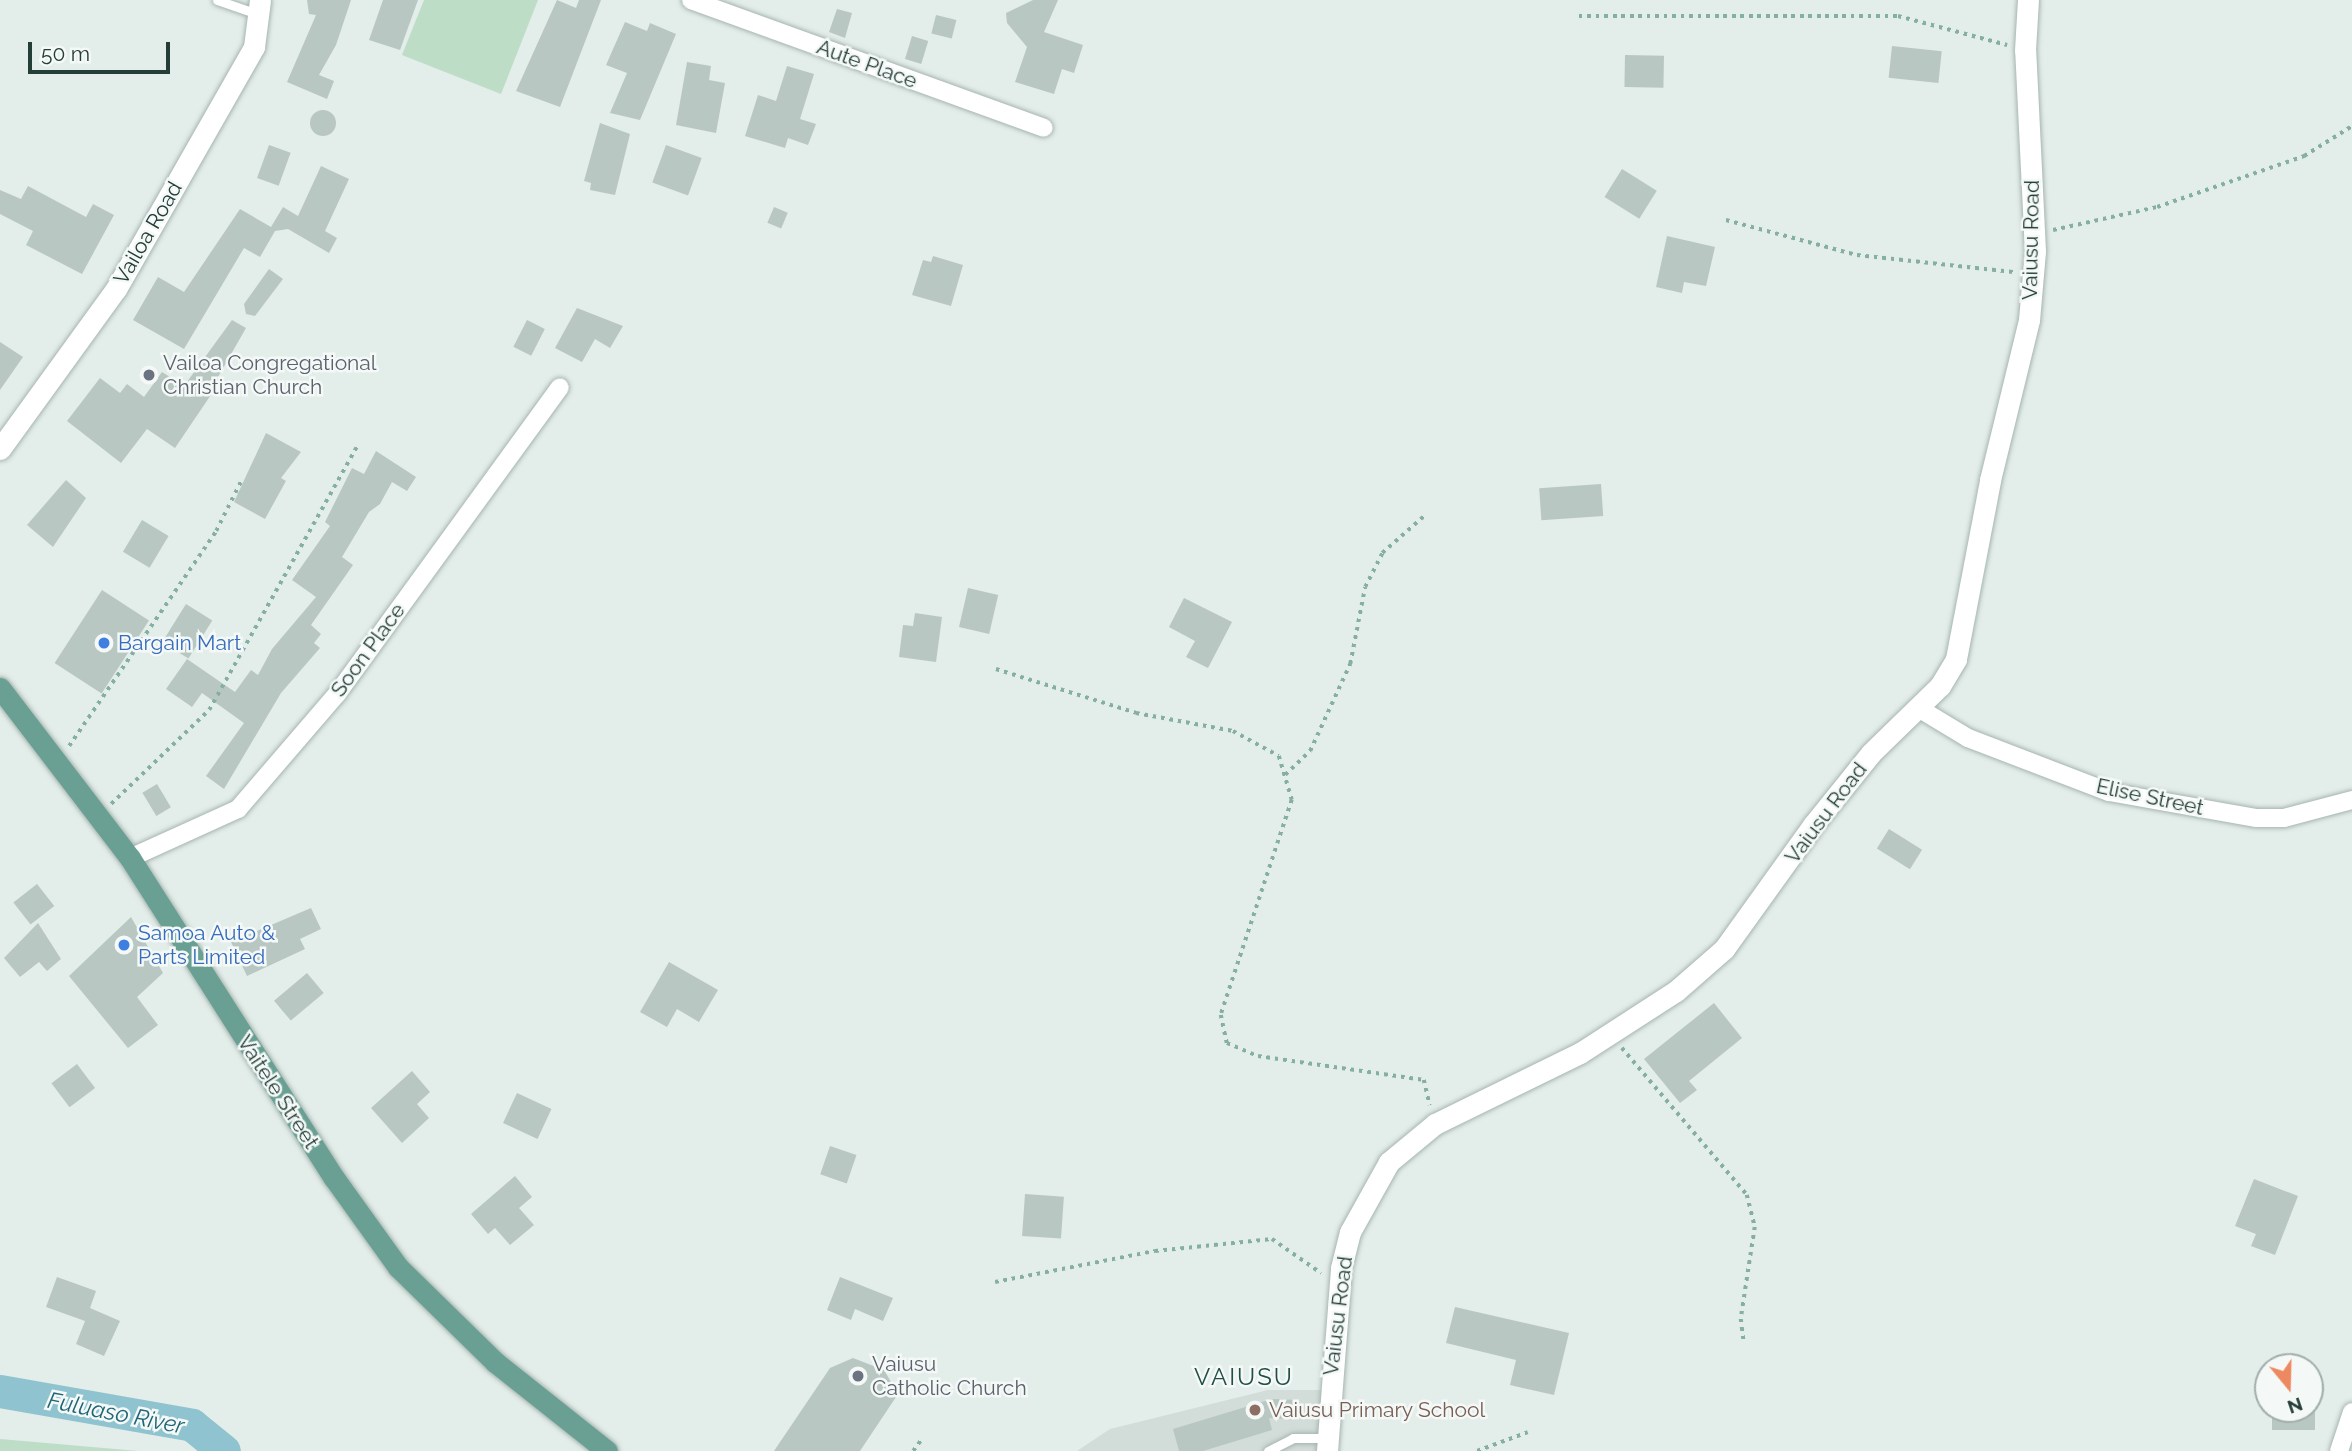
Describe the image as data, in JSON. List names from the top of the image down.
{
  "streets": {
    "main road": ["Vaitele Street"],
    "street": [
      "Aute Place",
      "Vailoa Road",
      "Vaiusu Road",
      "Soon Place",
      "Elise Street"
    ]
  },
  "crossings": [
    ["Vaiusu Road", "Elise Street"],
    ["Soon Place", "Vaitele Street"]
  ],
  "districts": ["VAIUSU"],
  "water": ["Fuluaso River"],
  "places": [
    "Vailoa Congregational Christian Church",
    "Bargain Mart",
    "Samoa Auto & Parts Limited",
    "Vaiusu Catholic Church",
    "Vaiusu Primary School"
  ],
  "scale_bar": "50 m",
  "north": "bottom"
}
